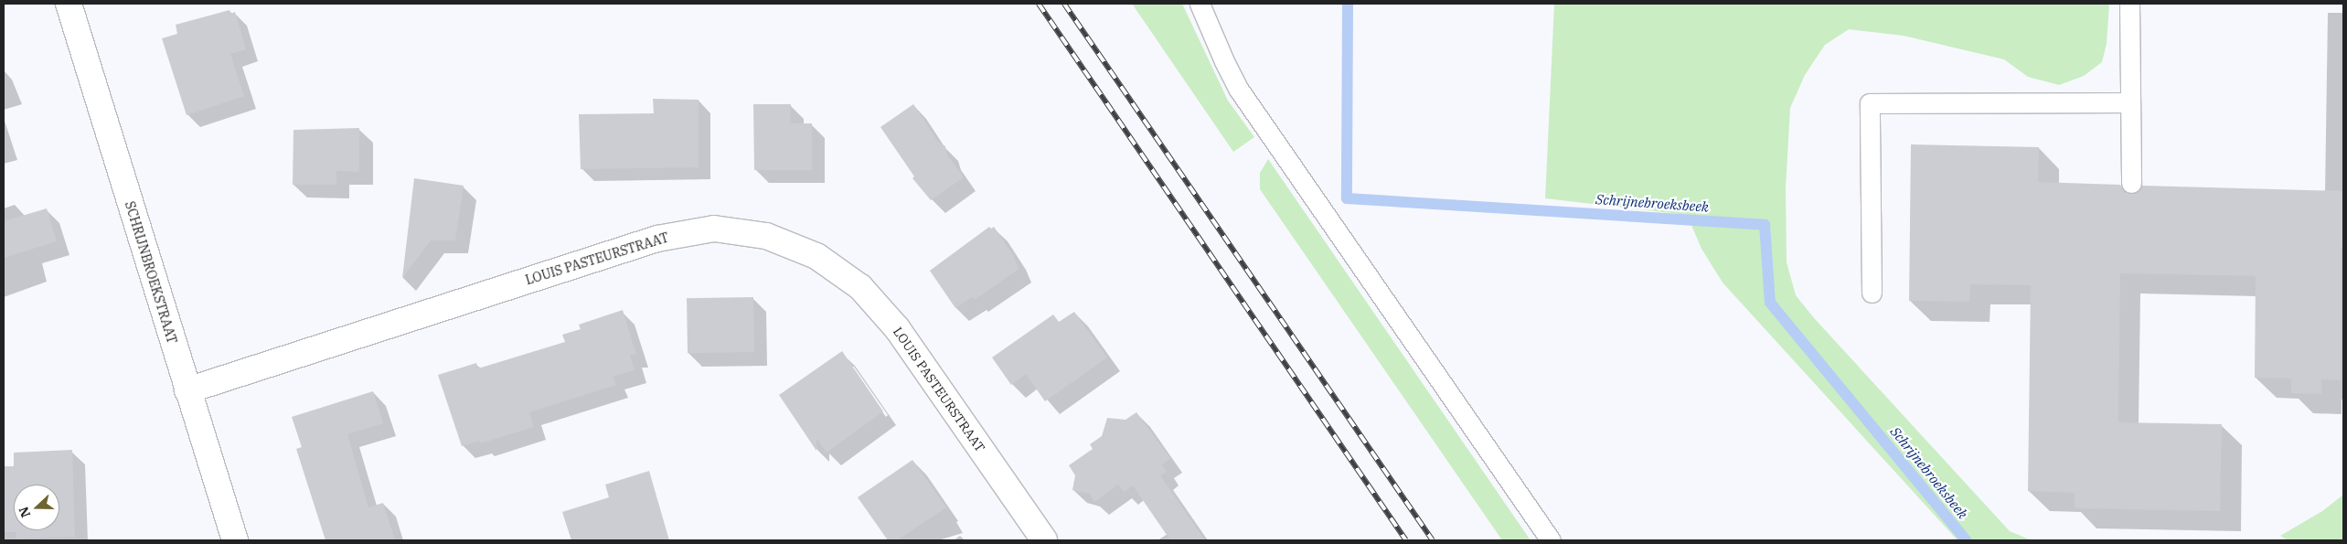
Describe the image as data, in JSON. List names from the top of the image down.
{
  "streets": {
    "street": ["LOUIS PASTEURSTRAAT", "SCHRIJNBROEKSTRAAT"]
  },
  "crossings": [
    ["LOUIS PASTEURSTRAAT", "SCHRIJNBROEKSTRAAT"]
  ],
  "water": ["Schrijnebroeksbeek"],
  "north": "left"
}
